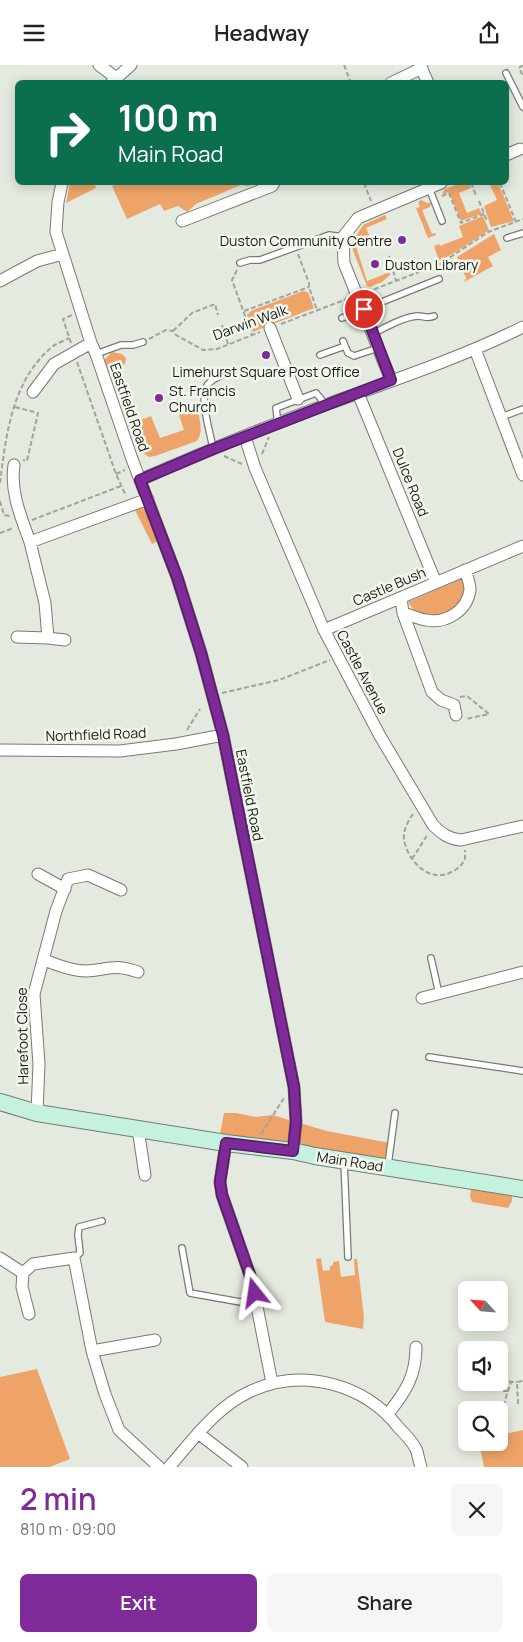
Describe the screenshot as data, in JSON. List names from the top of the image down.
{
  "streets": {
    "street": [
      "Eastfield Road",
      "Dulce Road",
      "Castle Bush",
      "Castle Avenue",
      "Northfield Road",
      "Harefoot Close",
      "Main Road"
    ],
    "path": ["Darwin Walk"]
  },
  "crossings": [
    ["Eastfield Road", "Northfield Road"],
    ["Eastfield Road", "Main Road"],
    ["Dulce Road", "Castle Bush"],
    ["Castle Bush", "Castle Avenue"],
    ["Harefoot Close", "Main Road"]
  ],
  "places": [
    "Duston Community Centre",
    "Duston Library",
    "Limehurst Square Post Office",
    "St. Francis Church"
  ],
  "north": "top left",
  "page": {
    "header": "Headway",
    "turn": ["100 m", "Main Road"],
    "heading": ["2 min", "810 m · 09:00"],
    "buttons": ["Exit", "Share"]
  }
}
